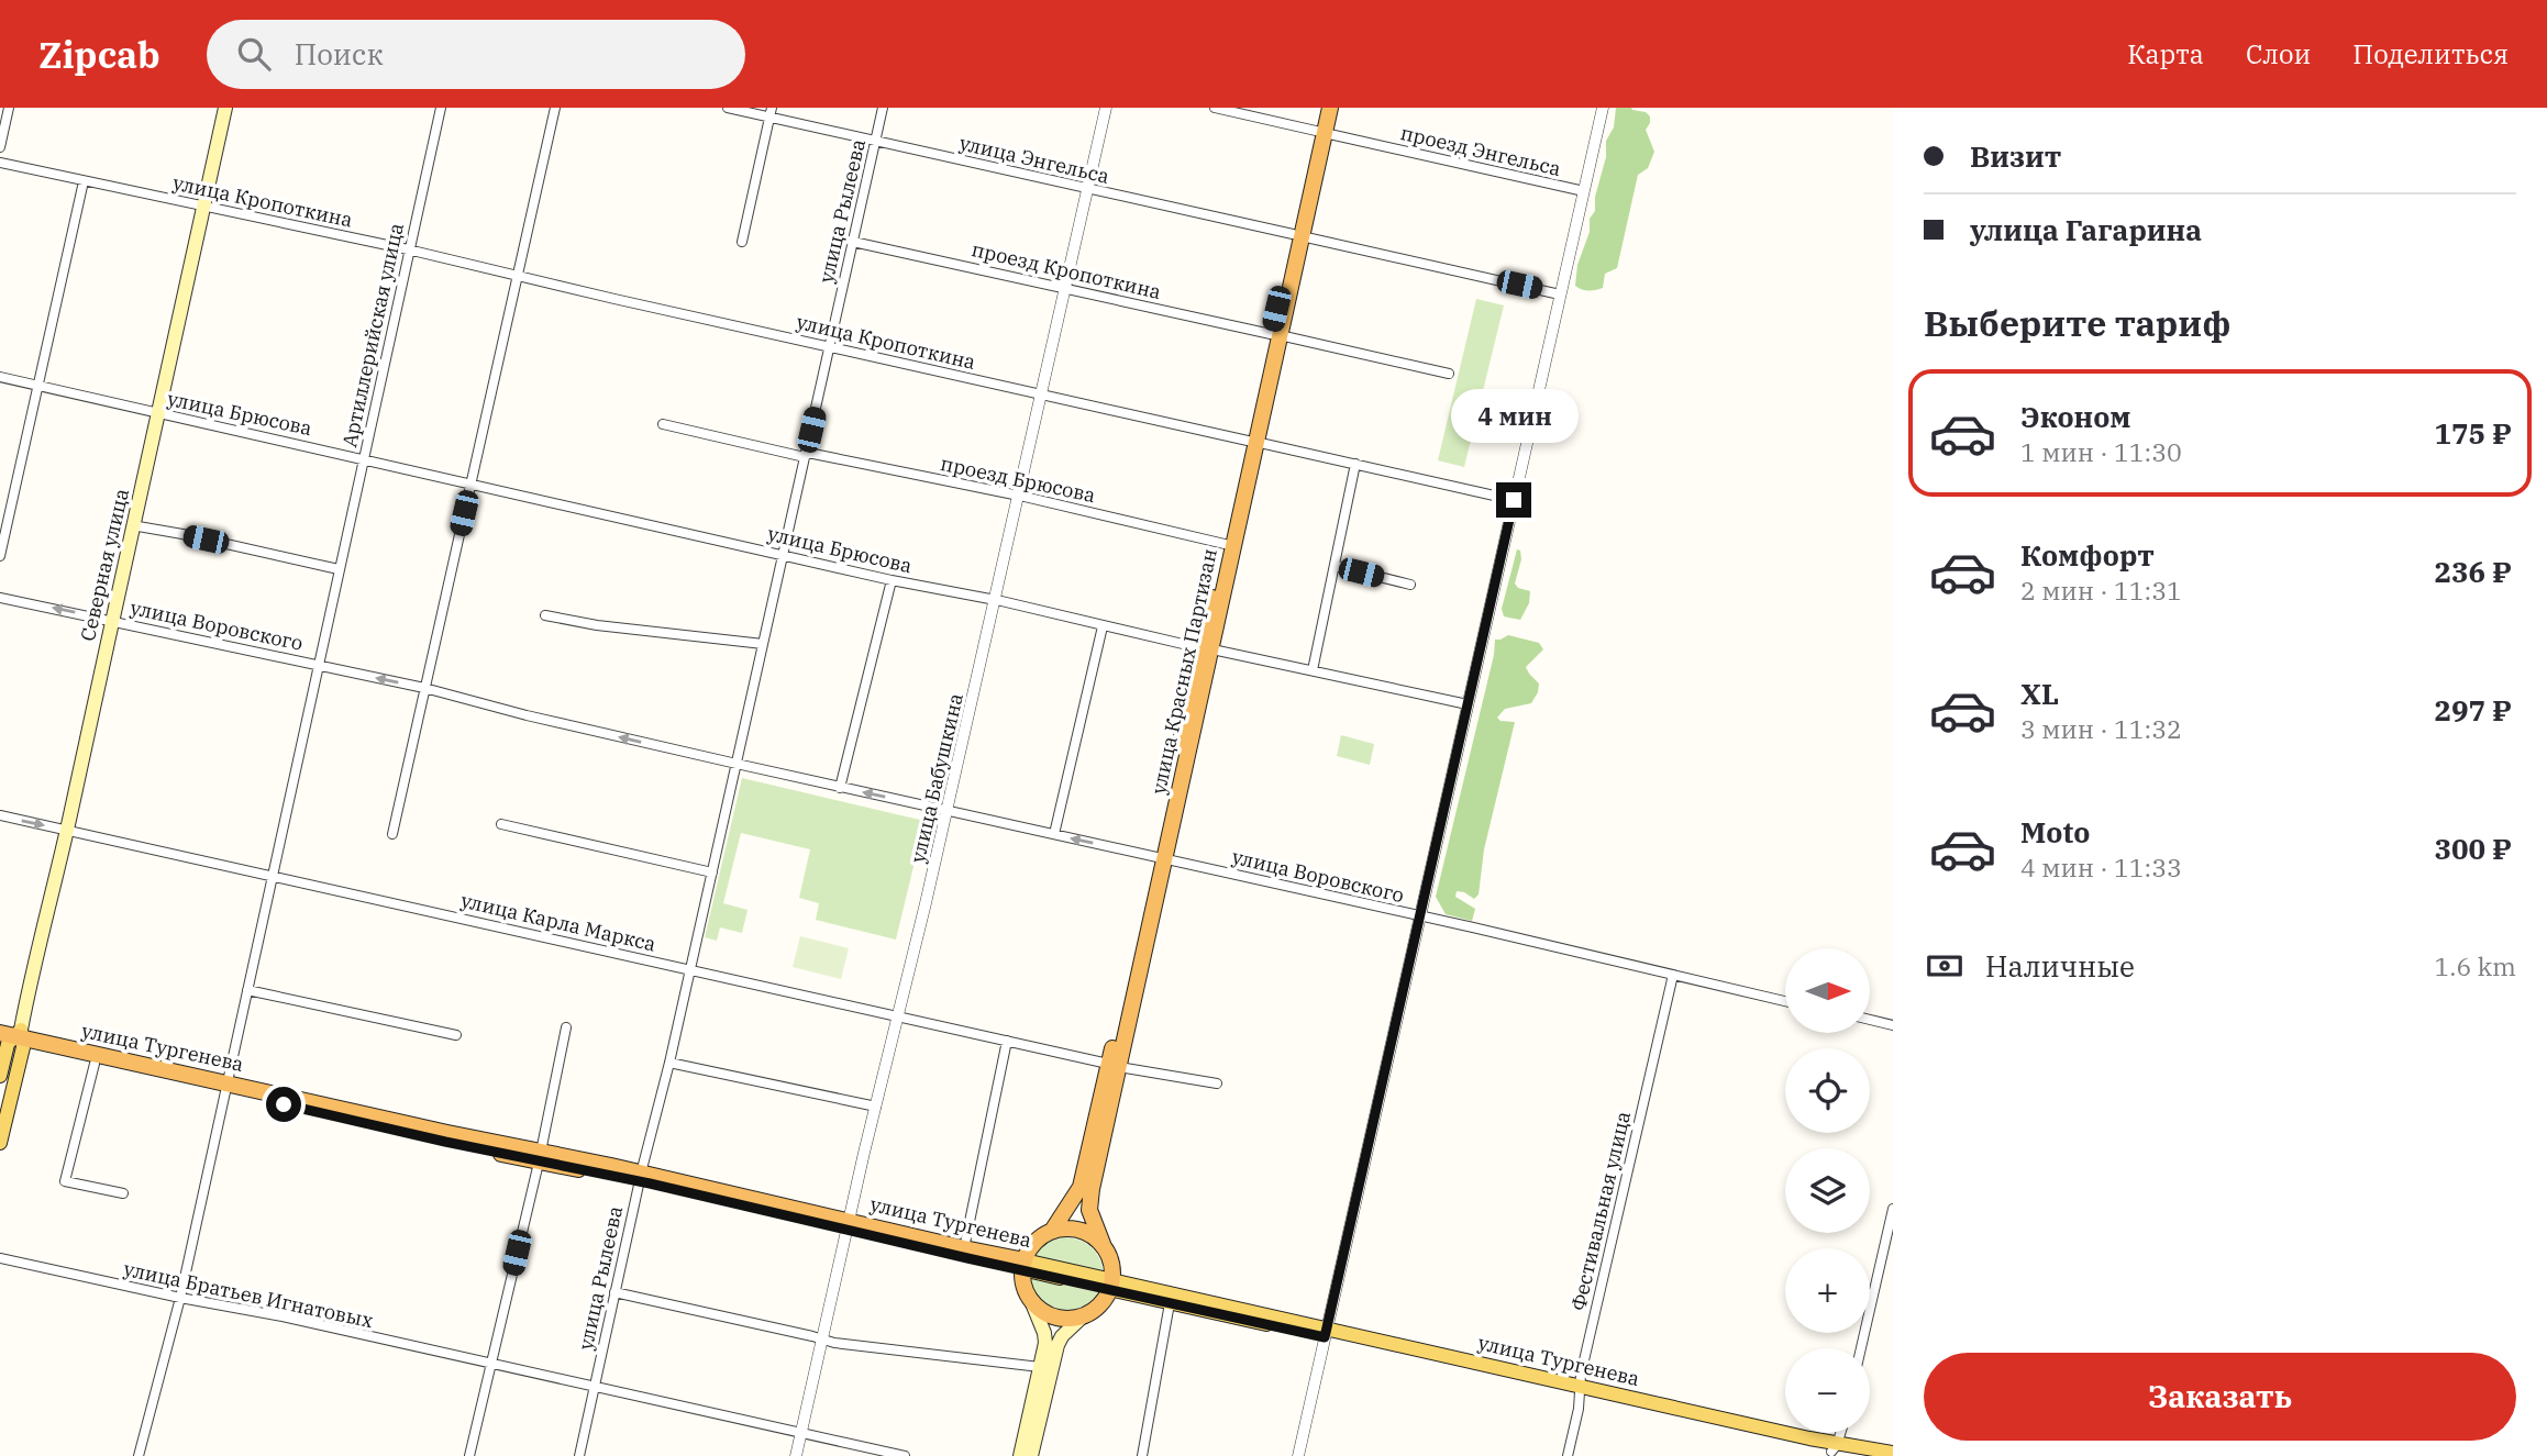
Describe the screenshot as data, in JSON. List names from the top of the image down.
{
  "streets": {
    "highway": ["улица Красных Партизан", "улица Тургенева"],
    "main road": ["Северная улица"],
    "street": [
      "проезд Энгельса",
      "улица Энгельса",
      "улица Кропоткина",
      "улица Рылеева",
      "проезд Кропоткина",
      "Артиллерийская улица",
      "улица Брюсова",
      "проезд Брюсова",
      "улица Воровского",
      "улица Бабушкина",
      "улица Карла Маркса",
      "Фестивальная улица",
      "улица Братьев Игнатовых"
    ]
  },
  "crossings": [
    ["проезд Энгельса", "улица Красных Партизан"],
    ["улица Энгельса", "улица Рылеева"],
    ["улица Энгельса", "улица Красных Партизан"],
    ["улица Энгельса", "улица Бабушкина"],
    ["улица Кропоткина", "улица Рылеева"],
    ["улица Кропоткина", "Артиллерийская улица"],
    ["улица Кропоткина", "Северная улица"],
    ["улица Кропоткина", "улица Красных Партизан"],
    ["улица Кропоткина", "улица Бабушкина"],
    ["улица Рылеева", "проезд Кропоткина"],
    ["улица Рылеева", "улица Брюсова"],
    ["улица Рылеева", "проезд Брюсова"],
    ["улица Рылеева", "улица Воровского"],
    ["улица Рылеева", "улица Карла Маркса"],
    ["улица Рылеева", "улица Тургенева"],
    ["улица Рылеева", "улица Братьев Игнатовых"],
    ["проезд Кропоткина", "улица Красных Партизан"],
    ["проезд Кропоткина", "улица Бабушкина"],
    ["Артиллерийская улица", "улица Брюсова"],
    ["Артиллерийская улица", "улица Воровского"],
    ["Артиллерийская улица", "улица Карла Маркса"],
    ["Артиллерийская улица", "улица Тургенева"],
    ["Артиллерийская улица", "улица Братьев Игнатовых"],
    ["улица Брюсова", "Северная улица"],
    ["улица Брюсова", "улица Красных Партизан"],
    ["улица Брюсова", "улица Бабушкина"],
    ["проезд Брюсова", "улица Красных Партизан"],
    ["проезд Брюсова", "улица Бабушкина"],
    ["Северная улица", "улица Воровского"],
    ["Северная улица", "улица Карла Маркса"],
    ["Северная улица", "улица Тургенева"],
    ["улица Воровского", "улица Красных Партизан"],
    ["улица Воровского", "улица Бабушкина"],
    ["улица Воровского", "Фестивальная улица"],
    ["улица Красных Партизан", "улица Карла Маркса"],
    ["улица Красных Партизан", "улица Тургенева"],
    ["улица Бабушкина", "улица Карла Маркса"],
    ["улица Бабушкина", "улица Тургенева"],
    ["улица Бабушкина", "улица Братьев Игнатовых"],
    ["улица Тургенева", "Фестивальная улица"]
  ],
  "one_way": ["улица Воровского"],
  "north": "right",
  "page": {
    "header": "Zipcab",
    "search": "Поиск",
    "nav": ["Карта", "Слои", "Поделиться"],
    "banner": ["Визит", "улица Гагарина"],
    "heading": "Выберите тариф",
    "list": [
      {
        "name": "Эконом",
        "note": "1 мин · 11:30",
        "value": "175 ₽"
      },
      {
        "name": "Комфорт",
        "note": "2 мин · 11:31",
        "value": "236 ₽"
      },
      {
        "name": "XL",
        "note": "3 мин · 11:32",
        "value": "297 ₽"
      },
      {
        "name": "Moto",
        "note": "4 мин · 11:33",
        "value": "300 ₽"
      }
    ],
    "bubble": "4 мин",
    "pay": ["Наличные", "1.6 km"],
    "map_buttons": ["+", "−"],
    "buttons": "Заказать"
  }
}
